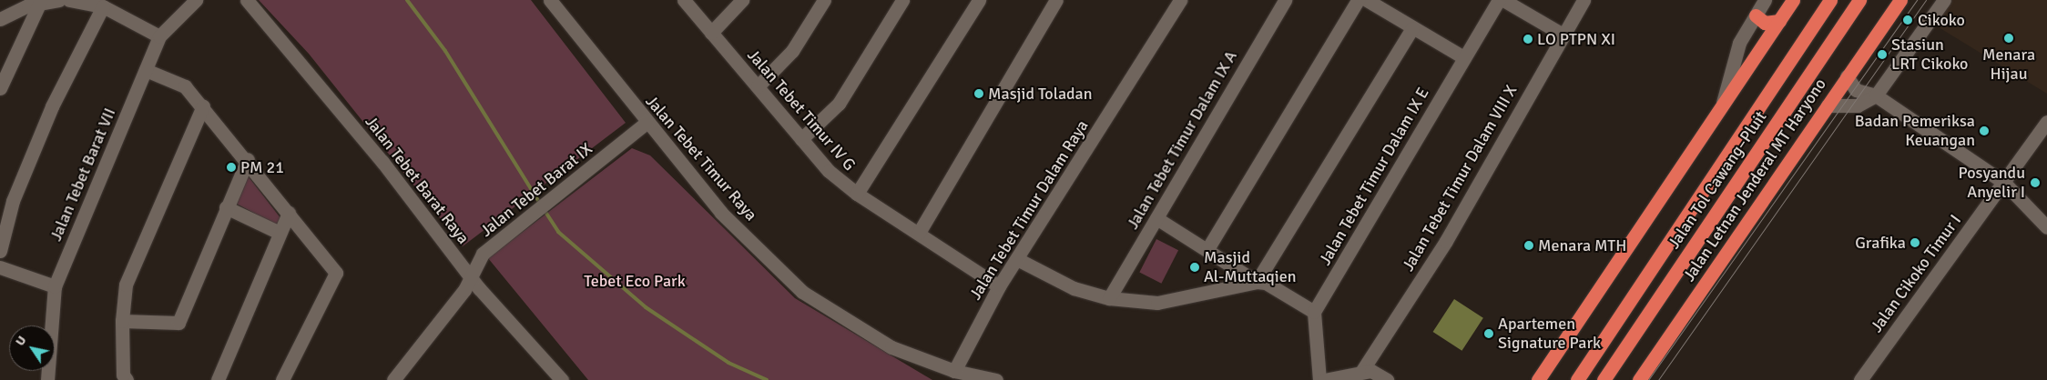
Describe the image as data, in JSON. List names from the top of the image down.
{
  "streets": {
    "highway": ["Jalan Tol Cawang–Pluit", "Jalan Letnan Jenderal MT Haryono"],
    "street": [
      "Jalan Tebet Timur IV G",
      "Jalan Tebet Timur Dalam IX A",
      "Jalan Tebet Timur Raya",
      "Jalan Tebet Barat VII",
      "Jalan Tebet Timur Dalam IX E",
      "Jalan Tebet Timur Dalam VIII X",
      "Jalan Tebet Barat Raya",
      "Jalan Tebet Barat IX",
      "Jalan Tebet Timur Dalam Raya",
      "Jalan Cikoko Timur I"
    ]
  },
  "crossings": [
    ["Jalan Tebet Timur IV G", "Jalan Tebet Timur Dalam Raya"],
    ["Jalan Tebet Timur Raya", "Jalan Tebet Barat IX"],
    ["Jalan Tebet Timur Raya", "Jalan Tebet Timur Dalam Raya"],
    ["Jalan Tebet Barat Raya", "Jalan Tebet Barat IX"]
  ],
  "parks": ["Tebet Eco Park"],
  "places": [
    "Cikoko",
    "Menara Hijau",
    "LO PTPN XI",
    "Stasiun LRT Cikoko",
    "Masjid Toladan",
    "Badan Pemeriksa Keuangan",
    "PM 21",
    "Posyandu Anyelir I",
    "Grafika",
    "Menara MTH",
    "Masjid Al-Muttaqien",
    "Apartemen Signature Park"
  ],
  "north": "top left"
}
